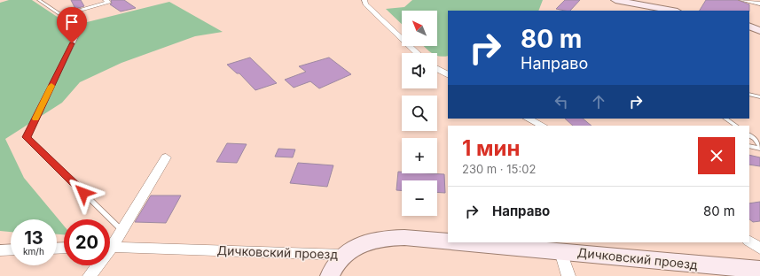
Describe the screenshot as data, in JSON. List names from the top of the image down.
{
  "streets": {
    "street": ["Дичковский проезд"]
  },
  "north": "top left",
  "page": {
    "map_buttons": ["+", "−"],
    "turn": ["80 m", "Направо"],
    "heading": ["1 мин", "230 m · 15:02"],
    "list": [
      {
        "name": "Направо",
        "value": "80 m"
      }
    ],
    "speed": "13 km/h",
    "limit": "20"
  }
}
